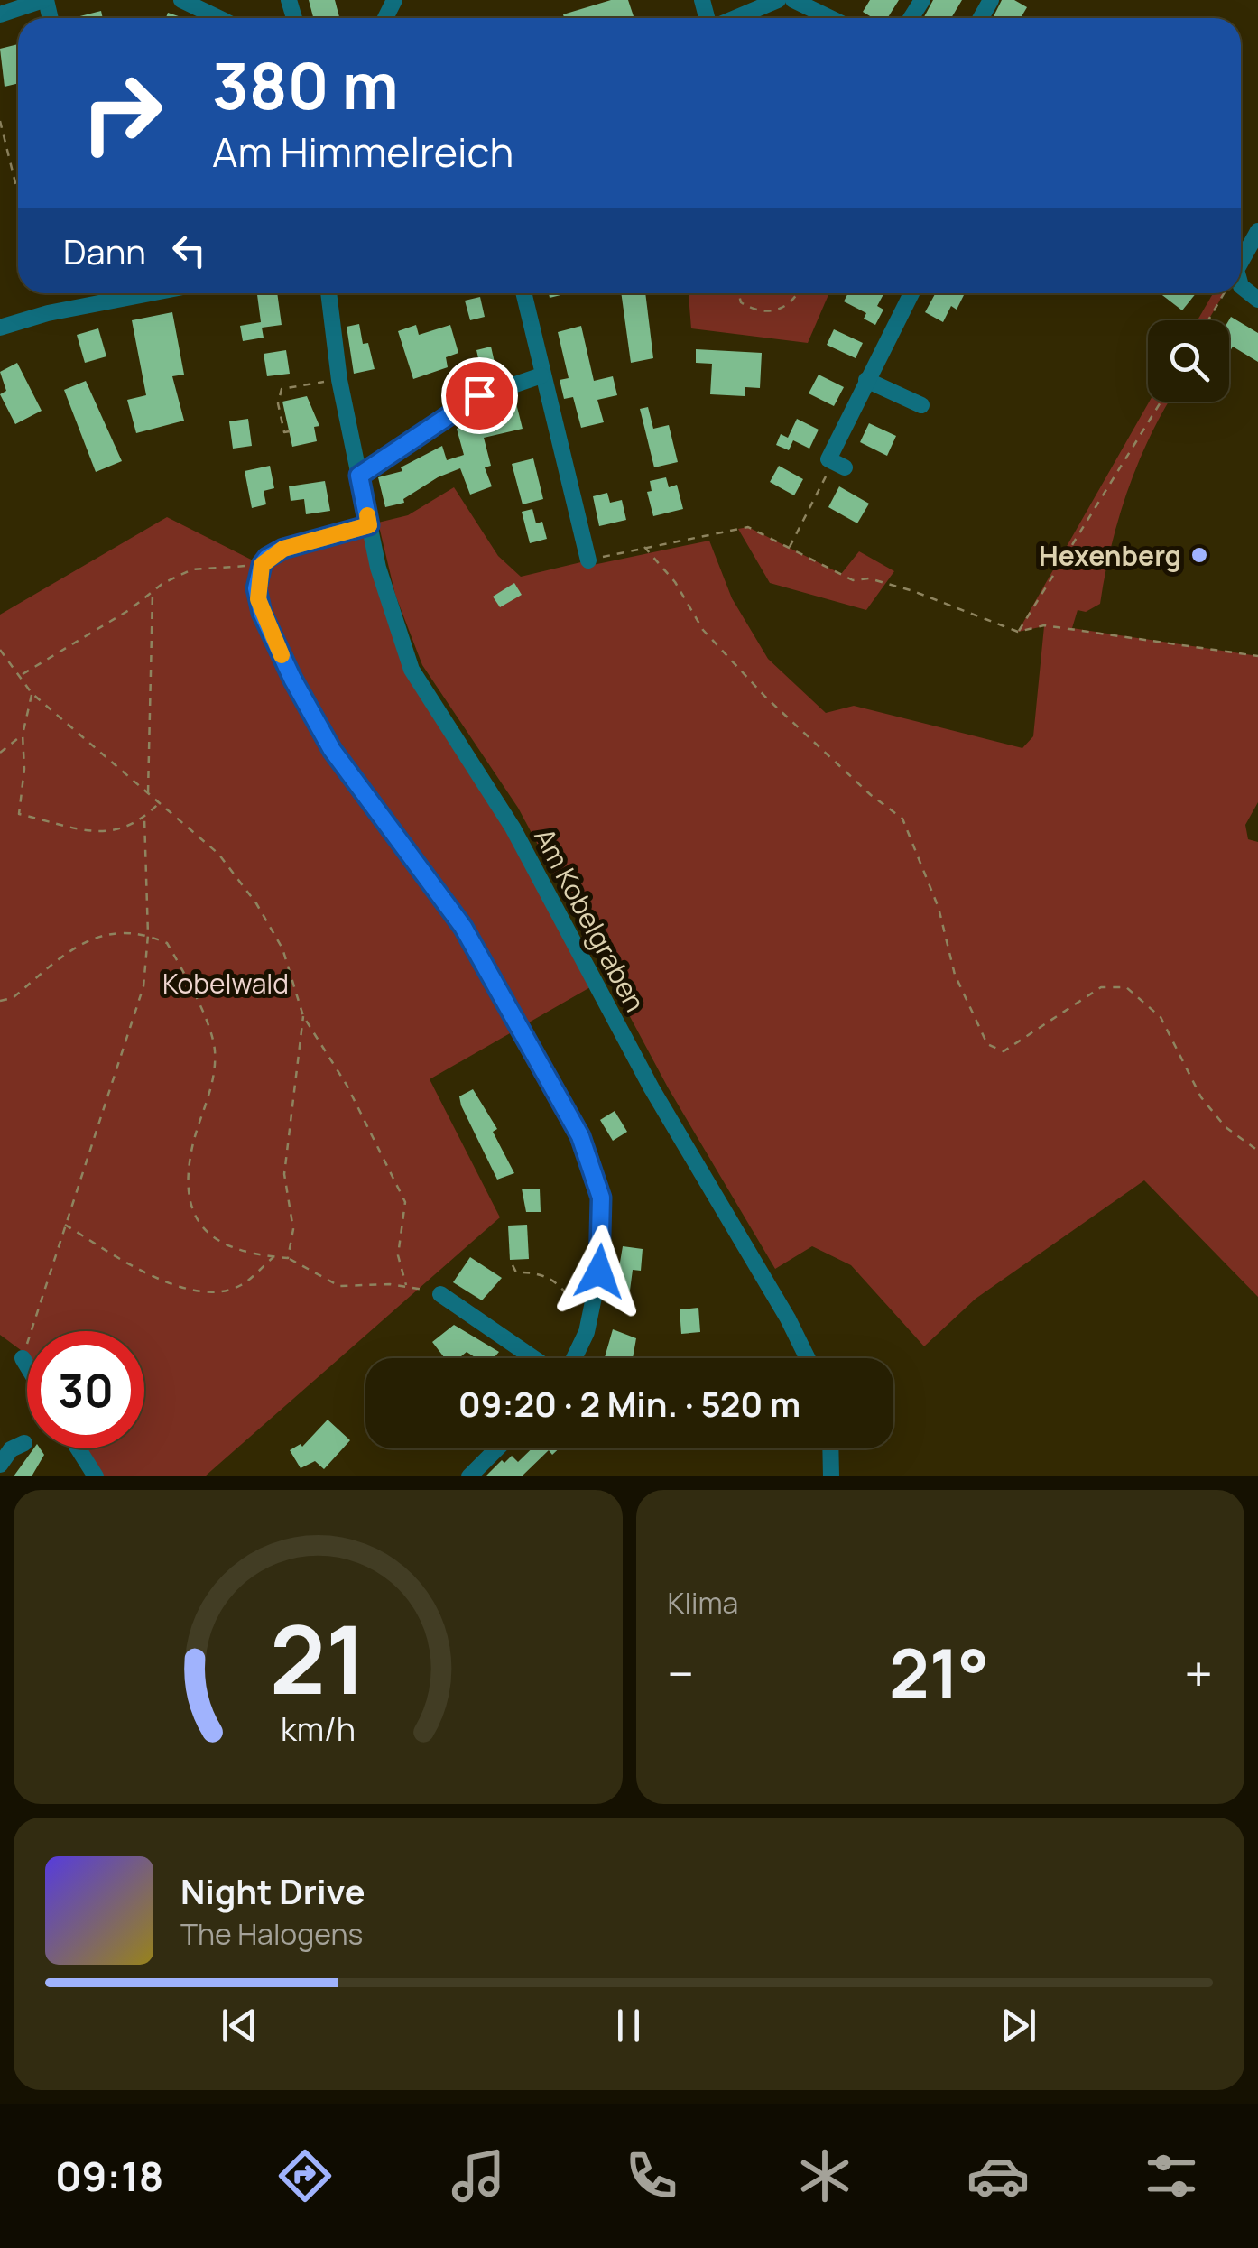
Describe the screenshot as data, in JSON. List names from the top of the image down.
{
  "streets": {
    "street": ["Am Kobelgraben"]
  },
  "parks": ["Kobelwald"],
  "places": ["Hexenberg"],
  "page": {
    "turn": ["380 m", "Am Himmelreich"],
    "then": "Dann",
    "limit": "30",
    "trip": "09:20 · 2 Min. · 520 m",
    "tile": "Klima",
    "heat": ["−", "21°", "+"],
    "song": ["Night Drive", "The Halogens"],
    "tabs": "09:18",
    "gauge": ["21", "km/h"]
  }
}
